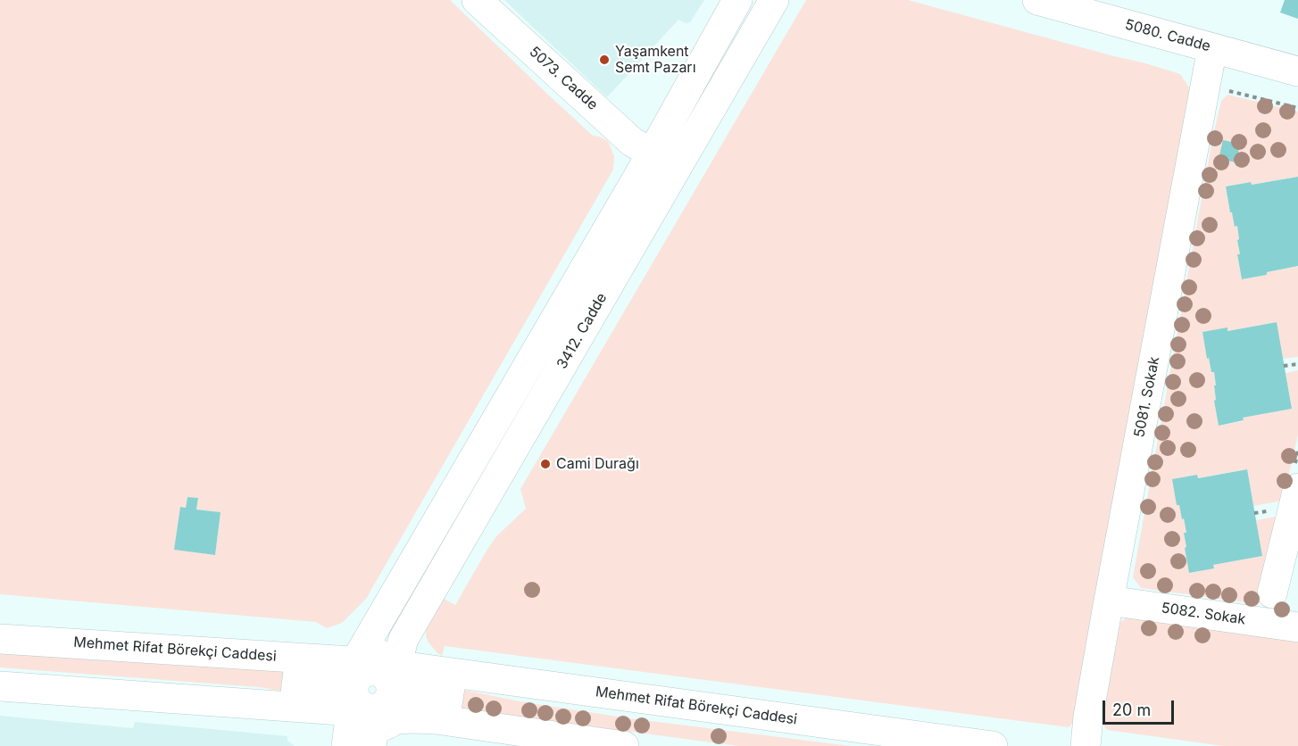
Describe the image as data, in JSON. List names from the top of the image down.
{
  "streets": {
    "street": [
      "5080. Cadde",
      "5073. Cadde",
      "3412. Cadde",
      "5081. Sokak",
      "5082. Sokak",
      "Mehmet Rifat Börekçi Caddesi"
    ]
  },
  "crossings": [
    ["5080. Cadde", "5081. Sokak"],
    ["5073. Cadde", "3412. Cadde"],
    ["3412. Cadde", "Mehmet Rifat Börekçi Caddesi"],
    ["5081. Sokak", "5082. Sokak"]
  ],
  "places": ["Yaşamkent Semt Pazarı", "Cami Durağı"],
  "scale_bar": "20 m"
}
